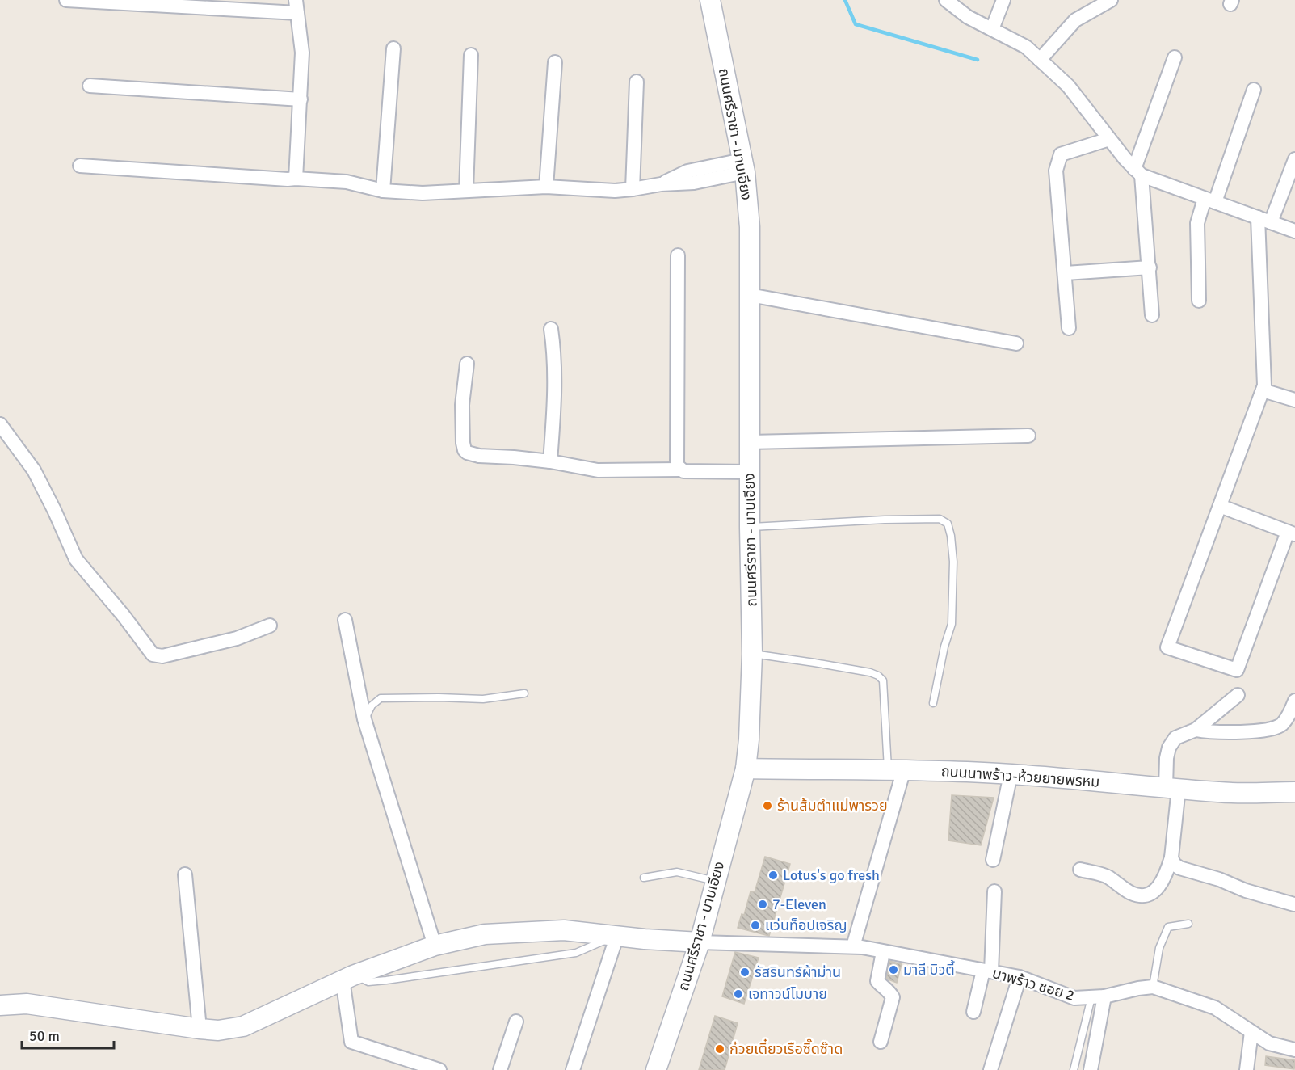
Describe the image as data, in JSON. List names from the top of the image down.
{
  "streets": {
    "street": ["ถนนศรีราชา - มาบเอียง", "ถนนนาพร้าว-ห้วยยายพรหม", "นาพร้าว ซอย 2"]
  },
  "crossings": [
    ["ถนนศรีราชา - มาบเอียง", "ถนนนาพร้าว-ห้วยยายพรหม"],
    ["ถนนศรีราชา - มาบเอียง", "นาพร้าว ซอย 2"]
  ],
  "places": [
    "ร้านส้มตำแม่พารวย",
    "Lotus's go fresh",
    "7-Eleven",
    "แว่นท็อปเจริญ",
    "มาลี บิวตี้",
    "รัสรินทร์ผ้าม่าน",
    "เจทาวน์โมบาย",
    "ก๋วยเตี๋ยวเรือซี๊ดซ๊าด"
  ],
  "scale_bar": "50 m"
}
